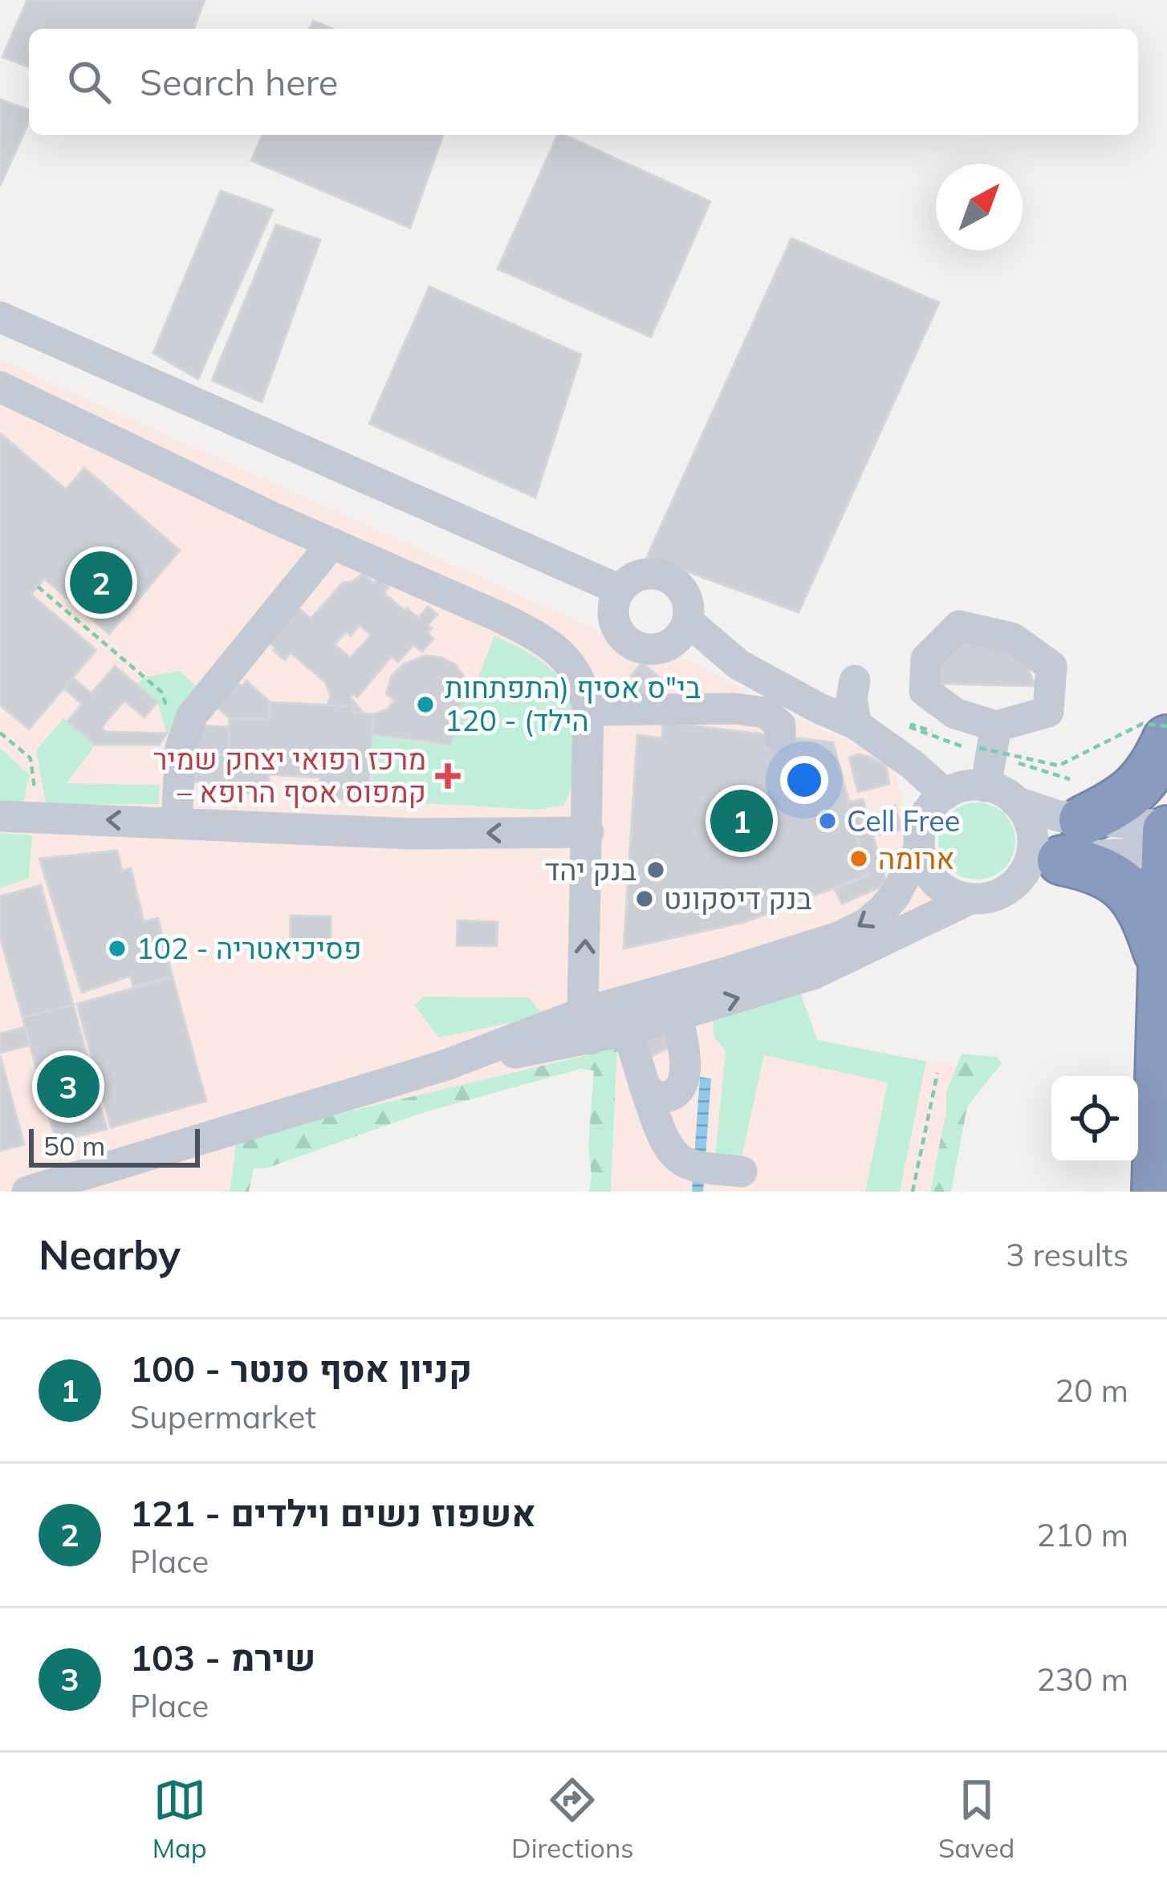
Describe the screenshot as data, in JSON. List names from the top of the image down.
{
  "places": {
    "other": [
      "בי\"ס אסיף (התפתחות הילד) - 120",
      "Cell Free",
      "ארומה",
      "בנק יהד",
      "בנק דיסקונט",
      "102 - פסיכיאטריה"
    ],
    "health": ["מרכז רפואי יצחק שמיר – קמפוס אסף הרופא"]
  },
  "scale_bar": "50 m",
  "north": "top right",
  "page": {
    "search": "Search here",
    "pins": ["2", "1", "3"],
    "scale": "50 m",
    "heading": ["Nearby", "3 results"],
    "list": [
      {
        "mark": "1",
        "name": "100 - קניון אסף סנטר",
        "note": "Supermarket",
        "value": "20 m"
      },
      {
        "mark": "2",
        "name": "121 - אשפוז נשים וילדים",
        "note": "Place",
        "value": "210 m"
      },
      {
        "mark": "3",
        "name": "103 - שירמ",
        "note": "Place",
        "value": "230 m"
      }
    ],
    "nav": ["Map", "Directions", "Saved"]
  }
}
